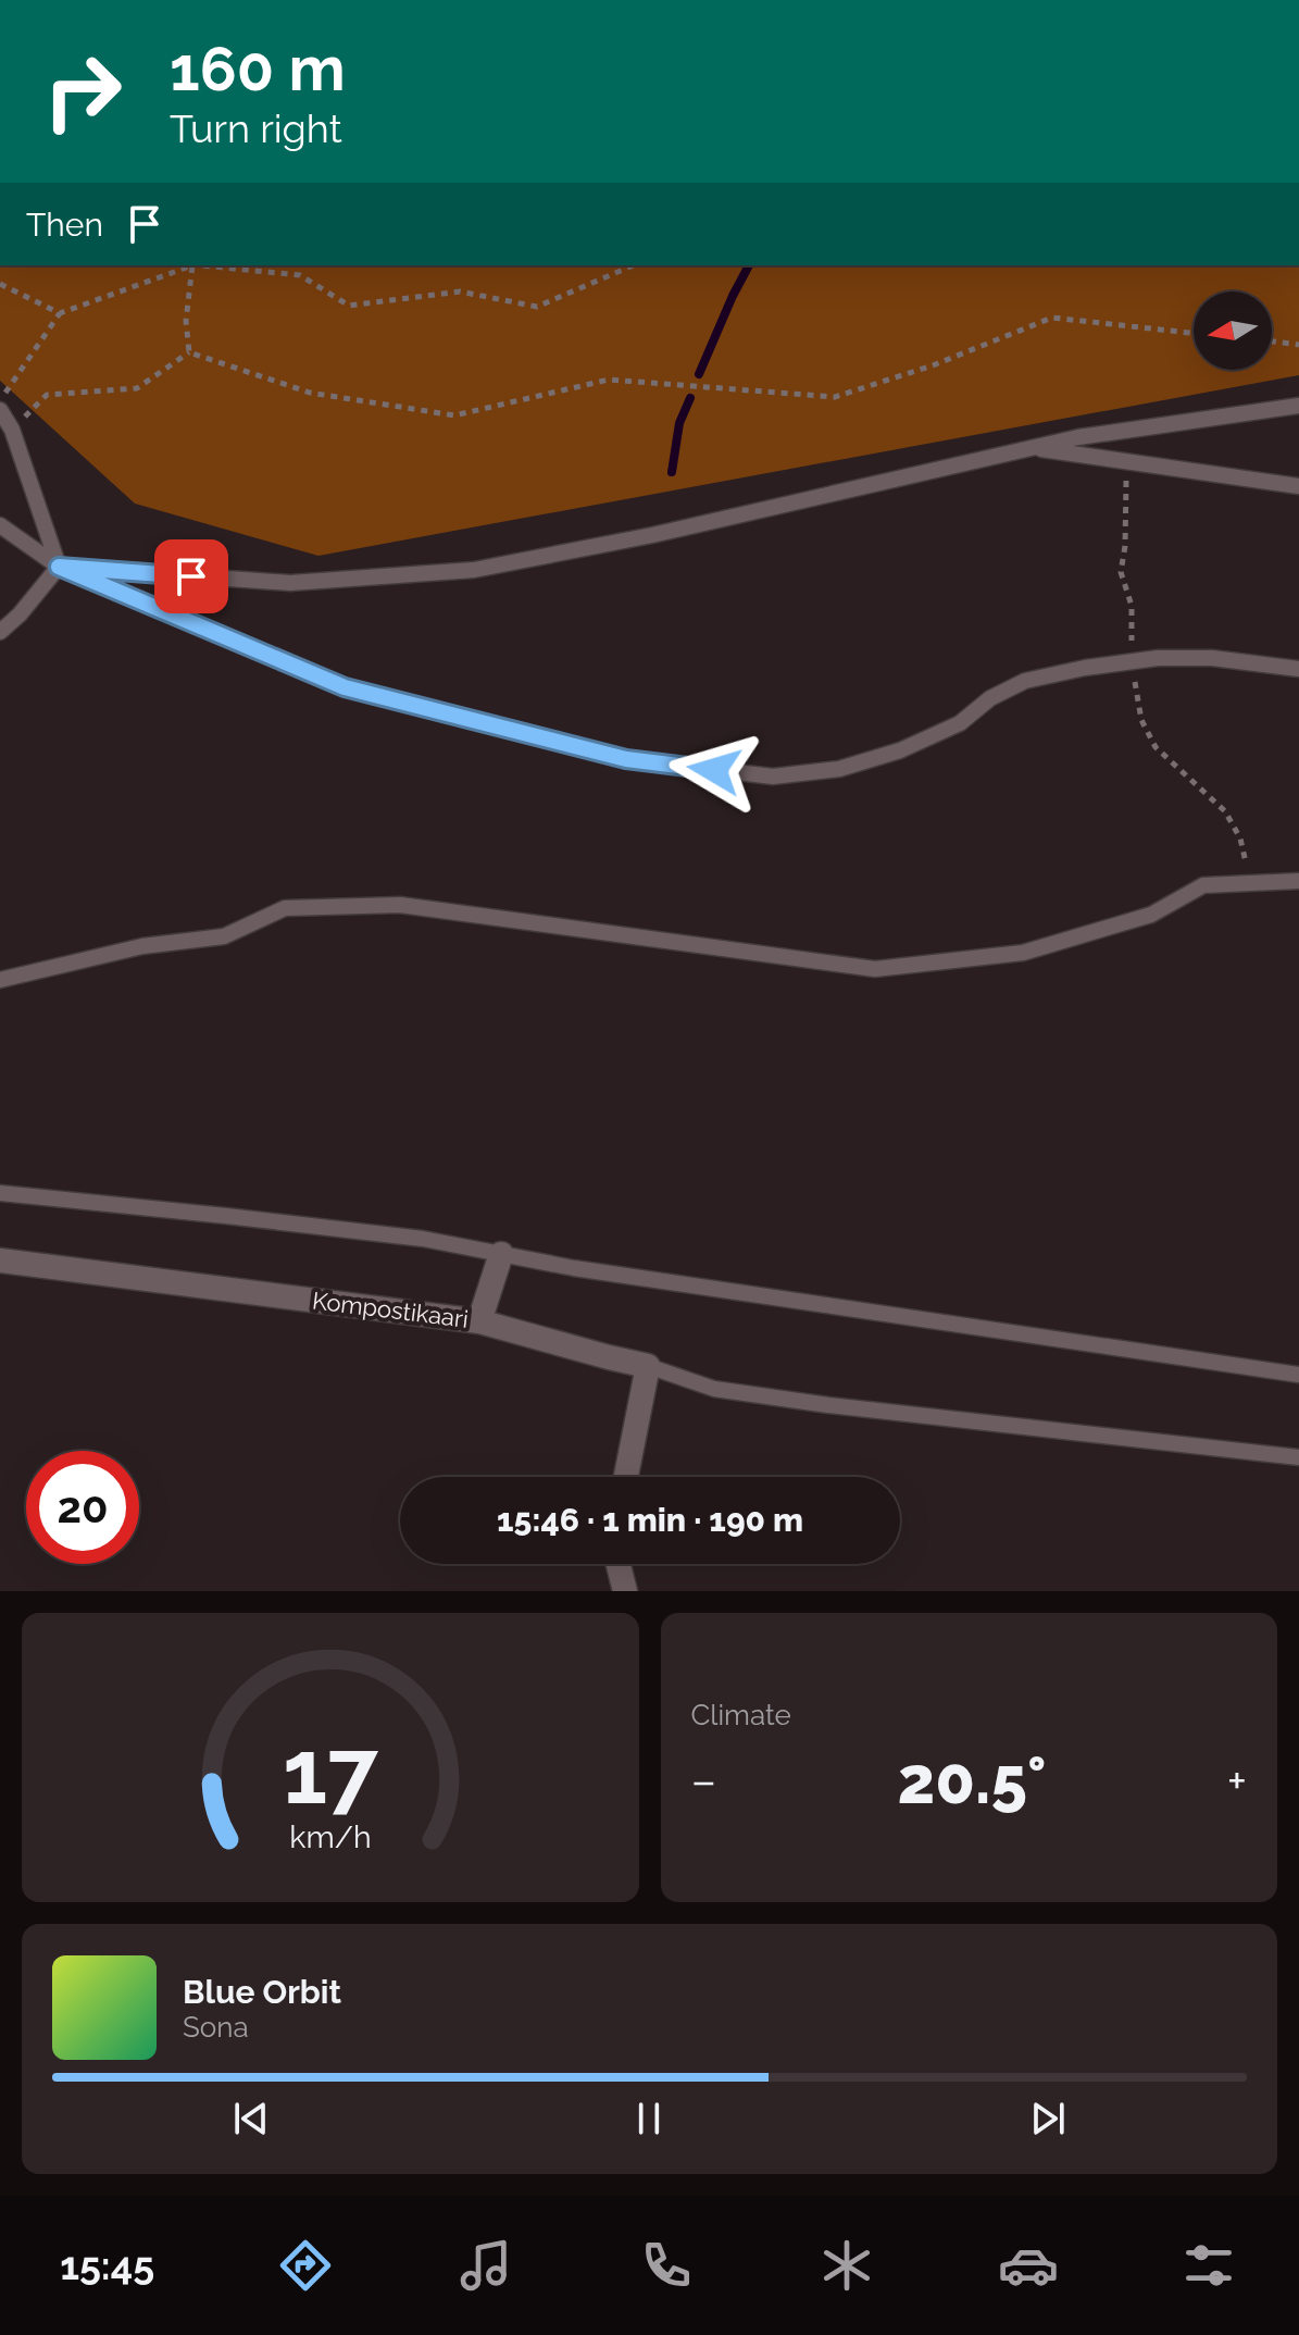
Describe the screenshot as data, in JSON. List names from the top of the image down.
{
  "streets": {
    "street": ["Kompostikaari"]
  },
  "north": "left",
  "page": {
    "turn": ["160 m", "Turn right"],
    "then": "Then",
    "limit": "20",
    "trip": "15:46 · 1 min · 190 m",
    "tile": "Climate",
    "heat": ["−", "20.5°", "+"],
    "song": ["Blue Orbit", "Sona"],
    "tabs": "15:45",
    "gauge": ["17", "km/h"]
  }
}
